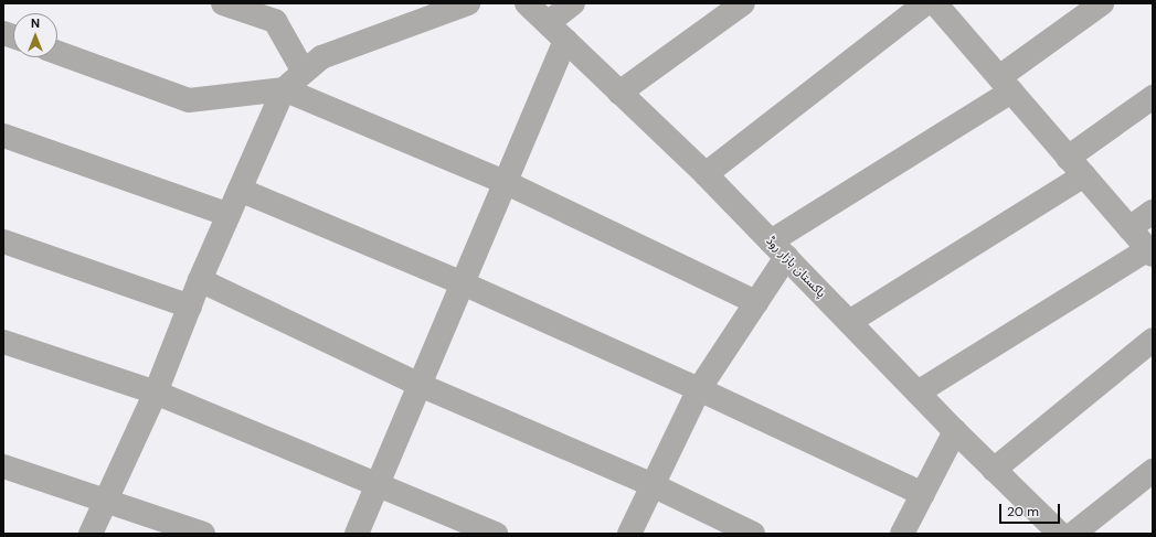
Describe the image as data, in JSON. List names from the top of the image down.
{
  "streets": {
    "street": ["پاکستان بازار روڈ"]
  },
  "scale_bar": "20 m",
  "north": "top"
}
